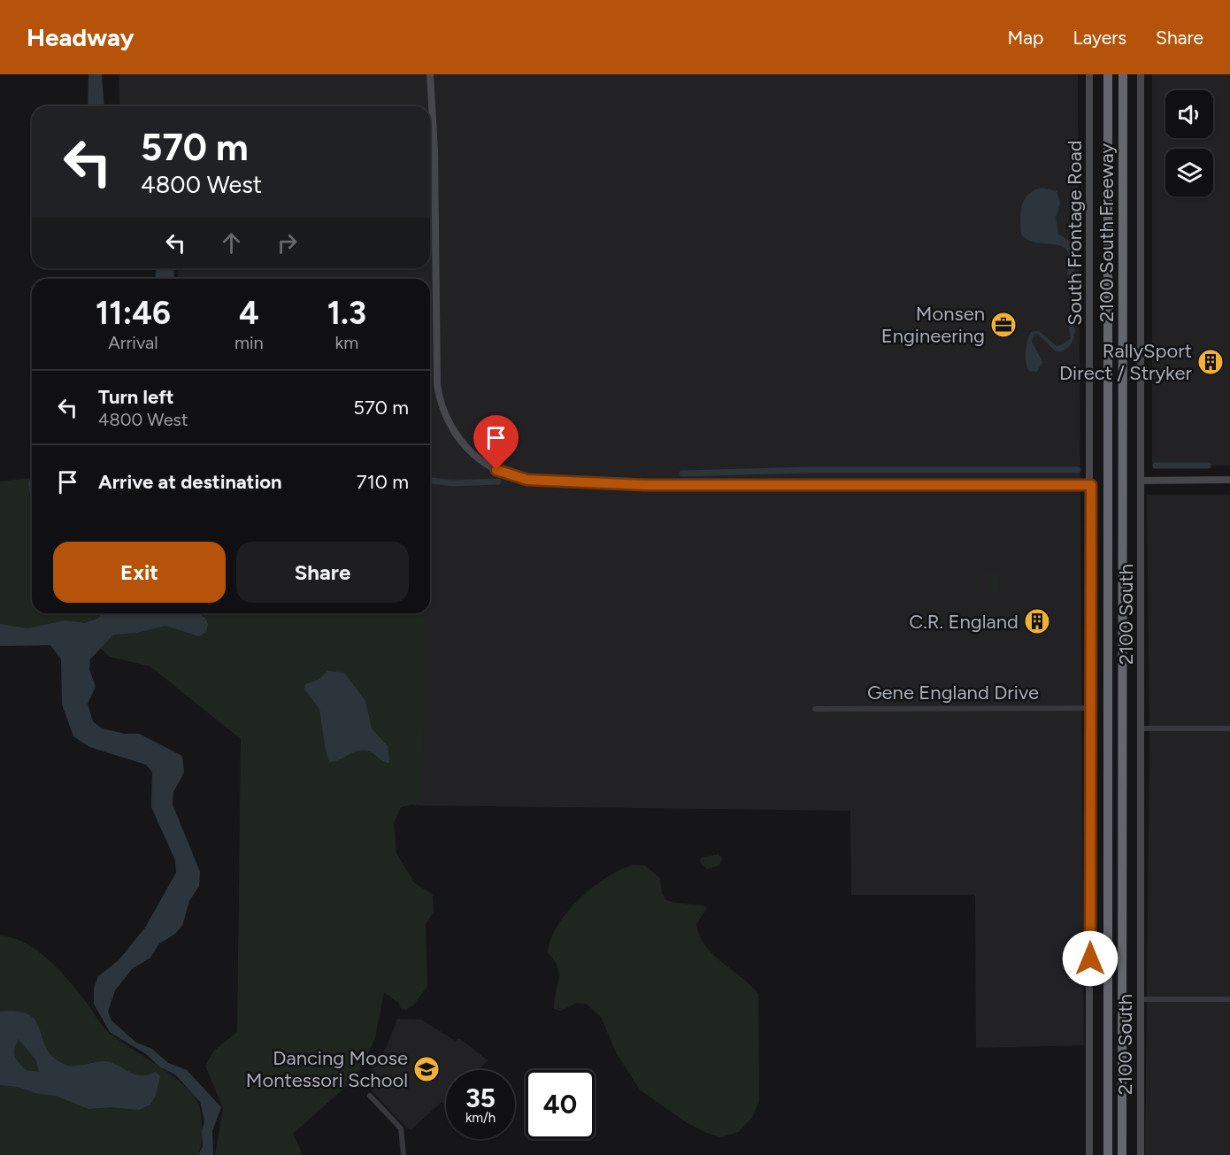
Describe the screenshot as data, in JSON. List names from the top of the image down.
{
  "streets": {
    "highway": ["2100 South Freeway"],
    "street": ["South Frontage Road", "2100 South", "Gene England Drive"]
  },
  "crossings": [
    ["South Frontage Road", "Gene England Drive"]
  ],
  "places": {
    "office": ["Monsen Engineering"],
    "building": ["RallySport Direct / Stryker", "C.R. England"],
    "school or university": ["Dancing Moose Montessori School"]
  },
  "page": {
    "header": "Headway",
    "nav": ["Map", "Layers", "Share"],
    "turn": ["570 m", "4800 West"],
    "eta": [
      "11:46",
      "Arrival",
      "4",
      "min",
      "1.3",
      "km"
    ],
    "list": [
      {
        "name": "Turn left",
        "note": "4800 West",
        "value": "570 m"
      },
      {
        "name": "Arrive at destination",
        "value": "710 m"
      }
    ],
    "buttons": ["Exit", "Share"],
    "speed": "35 km/h",
    "limit": "40"
  }
}
